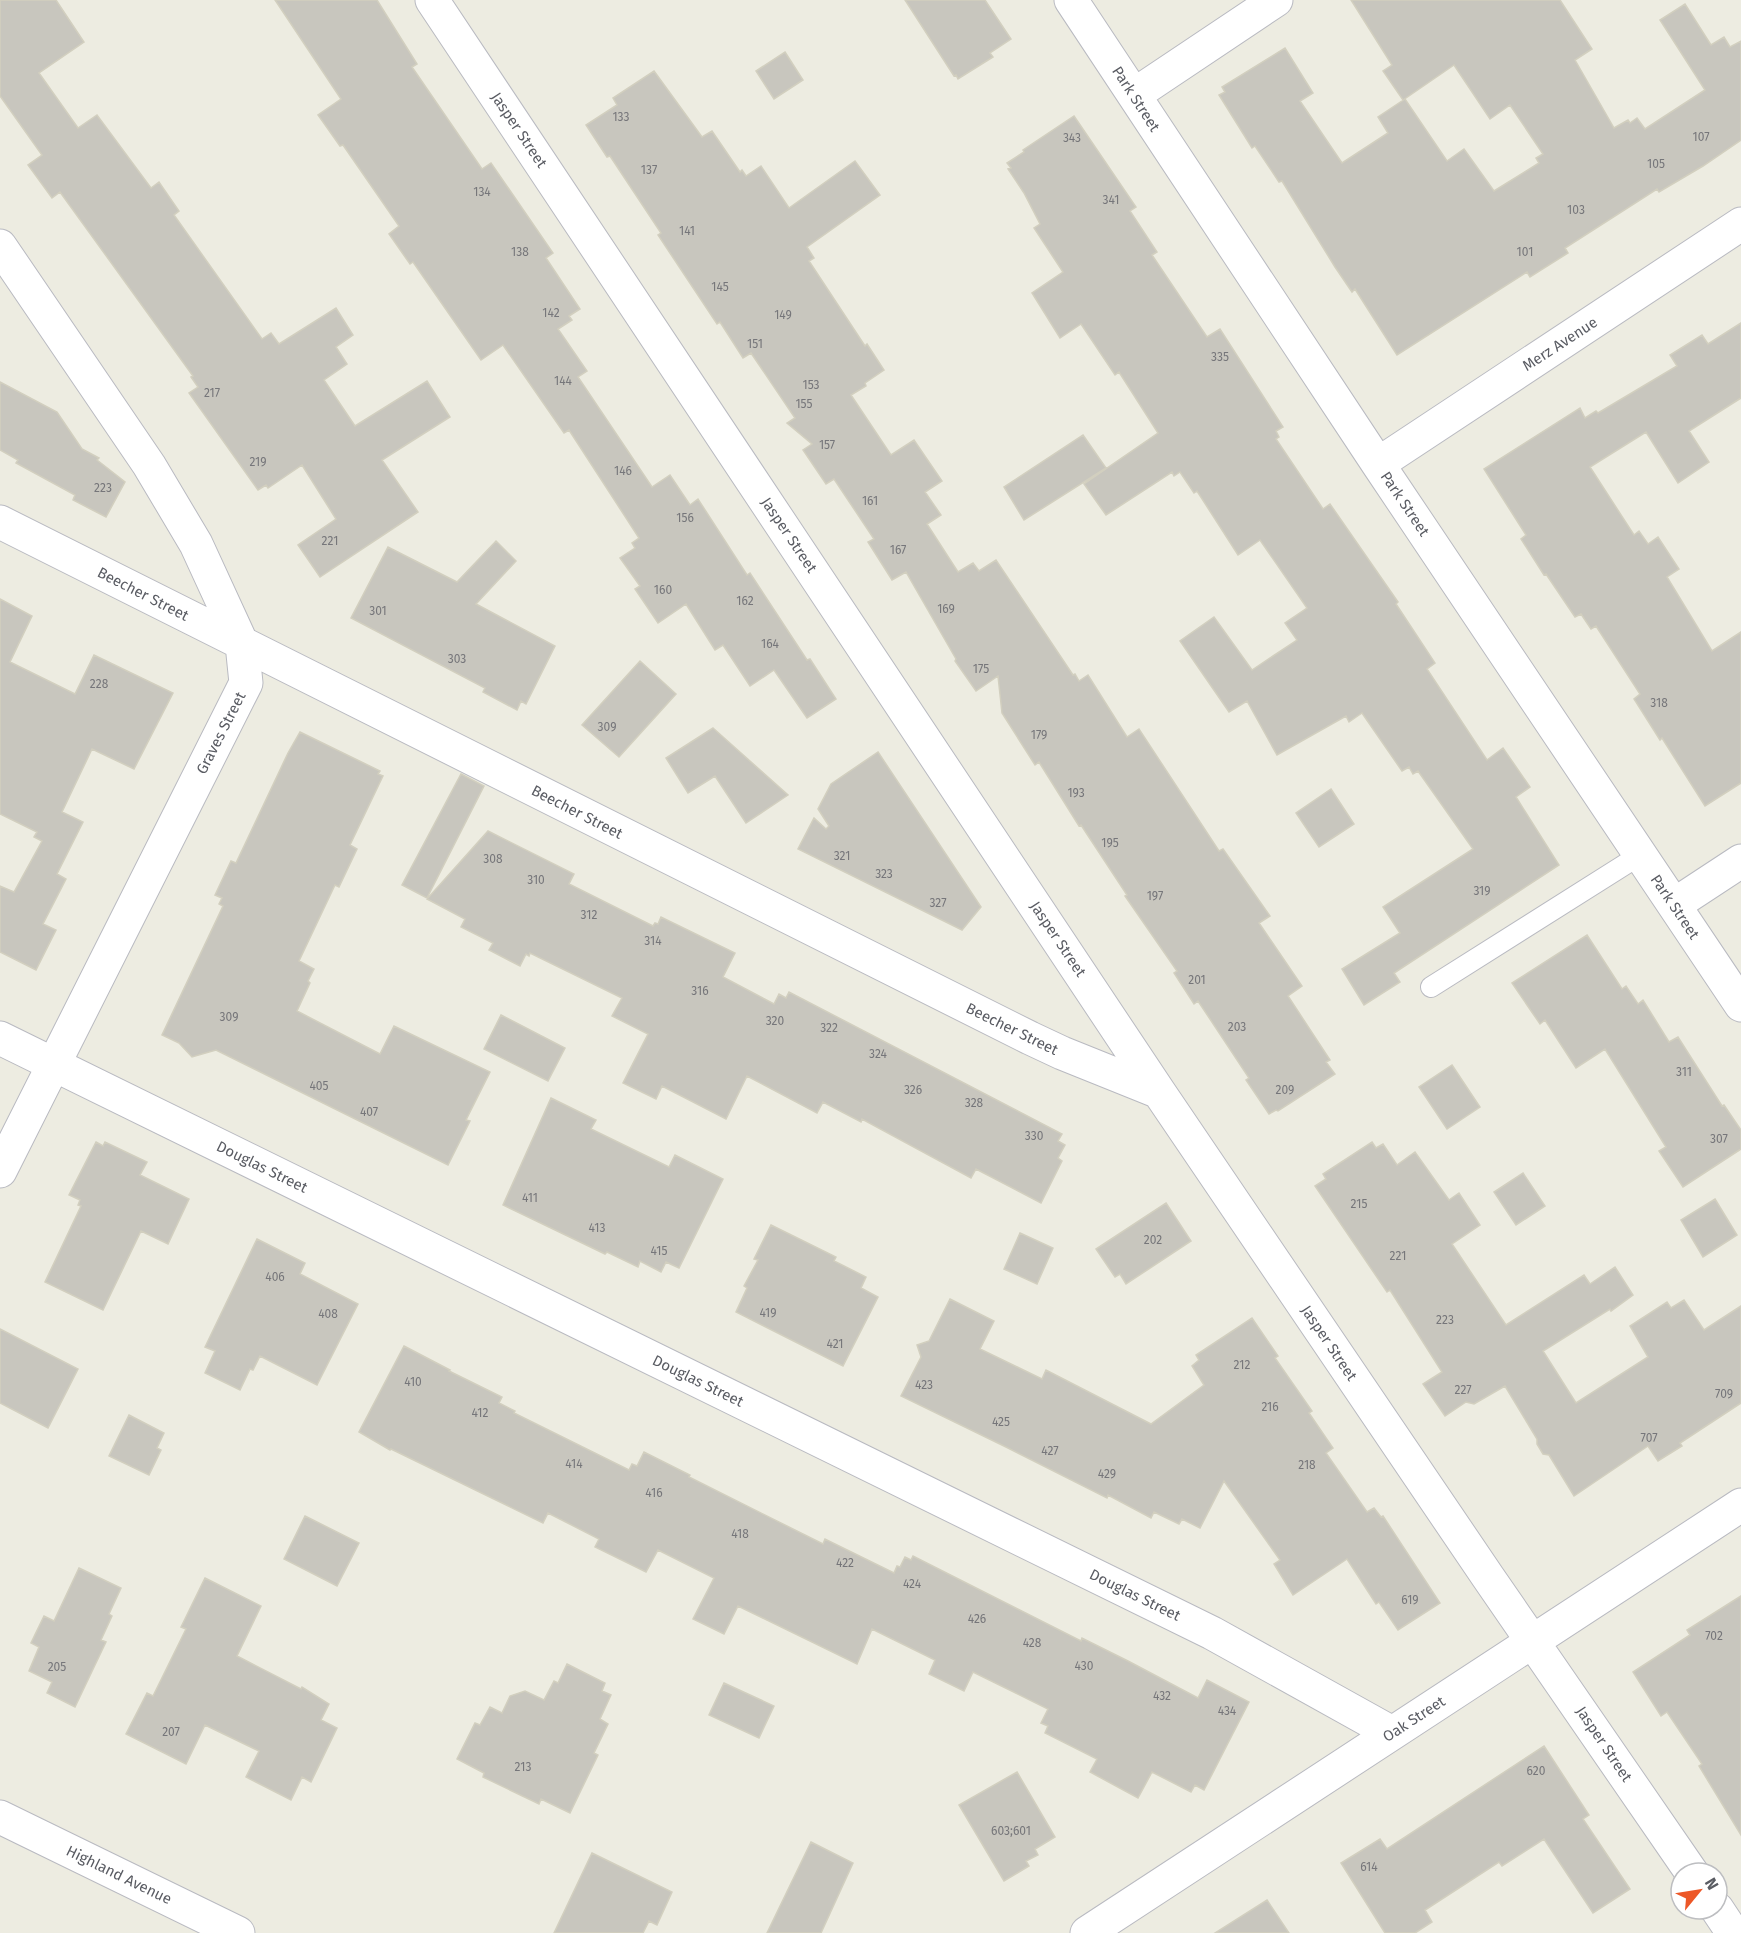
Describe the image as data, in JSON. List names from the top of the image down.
{
  "streets": {
    "street": [
      "Park Street",
      "Jasper Street",
      "Merz Avenue",
      "Beecher Street",
      "Graves Street",
      "Douglas Street",
      "Oak Street",
      "Highland Avenue"
    ]
  },
  "crossings": [
    ["Park Street", "Merz Avenue"],
    ["Jasper Street", "Beecher Street"],
    ["Jasper Street", "Oak Street"],
    ["Beecher Street", "Graves Street"],
    ["Graves Street", "Douglas Street"],
    ["Douglas Street", "Oak Street"]
  ],
  "house_numbers": [
    "133",
    "107",
    "343",
    "105",
    "137",
    "134",
    "341",
    "103",
    "141",
    "138",
    "101",
    "145",
    "142",
    "149",
    "151",
    "335",
    "144",
    "153",
    "217",
    "155",
    "157",
    "219",
    "146",
    "223",
    "161",
    "156",
    "221",
    "167",
    "160",
    "162",
    "169",
    "301",
    "164",
    "303",
    "175",
    "228",
    "318",
    "309",
    "179",
    "193",
    "195",
    "321",
    "308",
    "323",
    "310",
    "319",
    "197",
    "327",
    "312",
    "314",
    "201",
    "316",
    "309",
    "320",
    "203",
    "322",
    "324",
    "311",
    "405",
    "326",
    "209",
    "328",
    "407",
    "330",
    "307",
    "411",
    "215",
    "413",
    "202",
    "415",
    "221",
    "406",
    "419",
    "408",
    "223",
    "421",
    "212",
    "410",
    "423",
    "227",
    "709",
    "216",
    "412",
    "425",
    "707",
    "427",
    "414",
    "218",
    "429",
    "416",
    "418",
    "422",
    "424",
    "619",
    "426",
    "702",
    "428",
    "430",
    "205",
    "432",
    "434",
    "207",
    "213",
    "620",
    "603;601",
    "614"
  ],
  "north": "top right"
}
